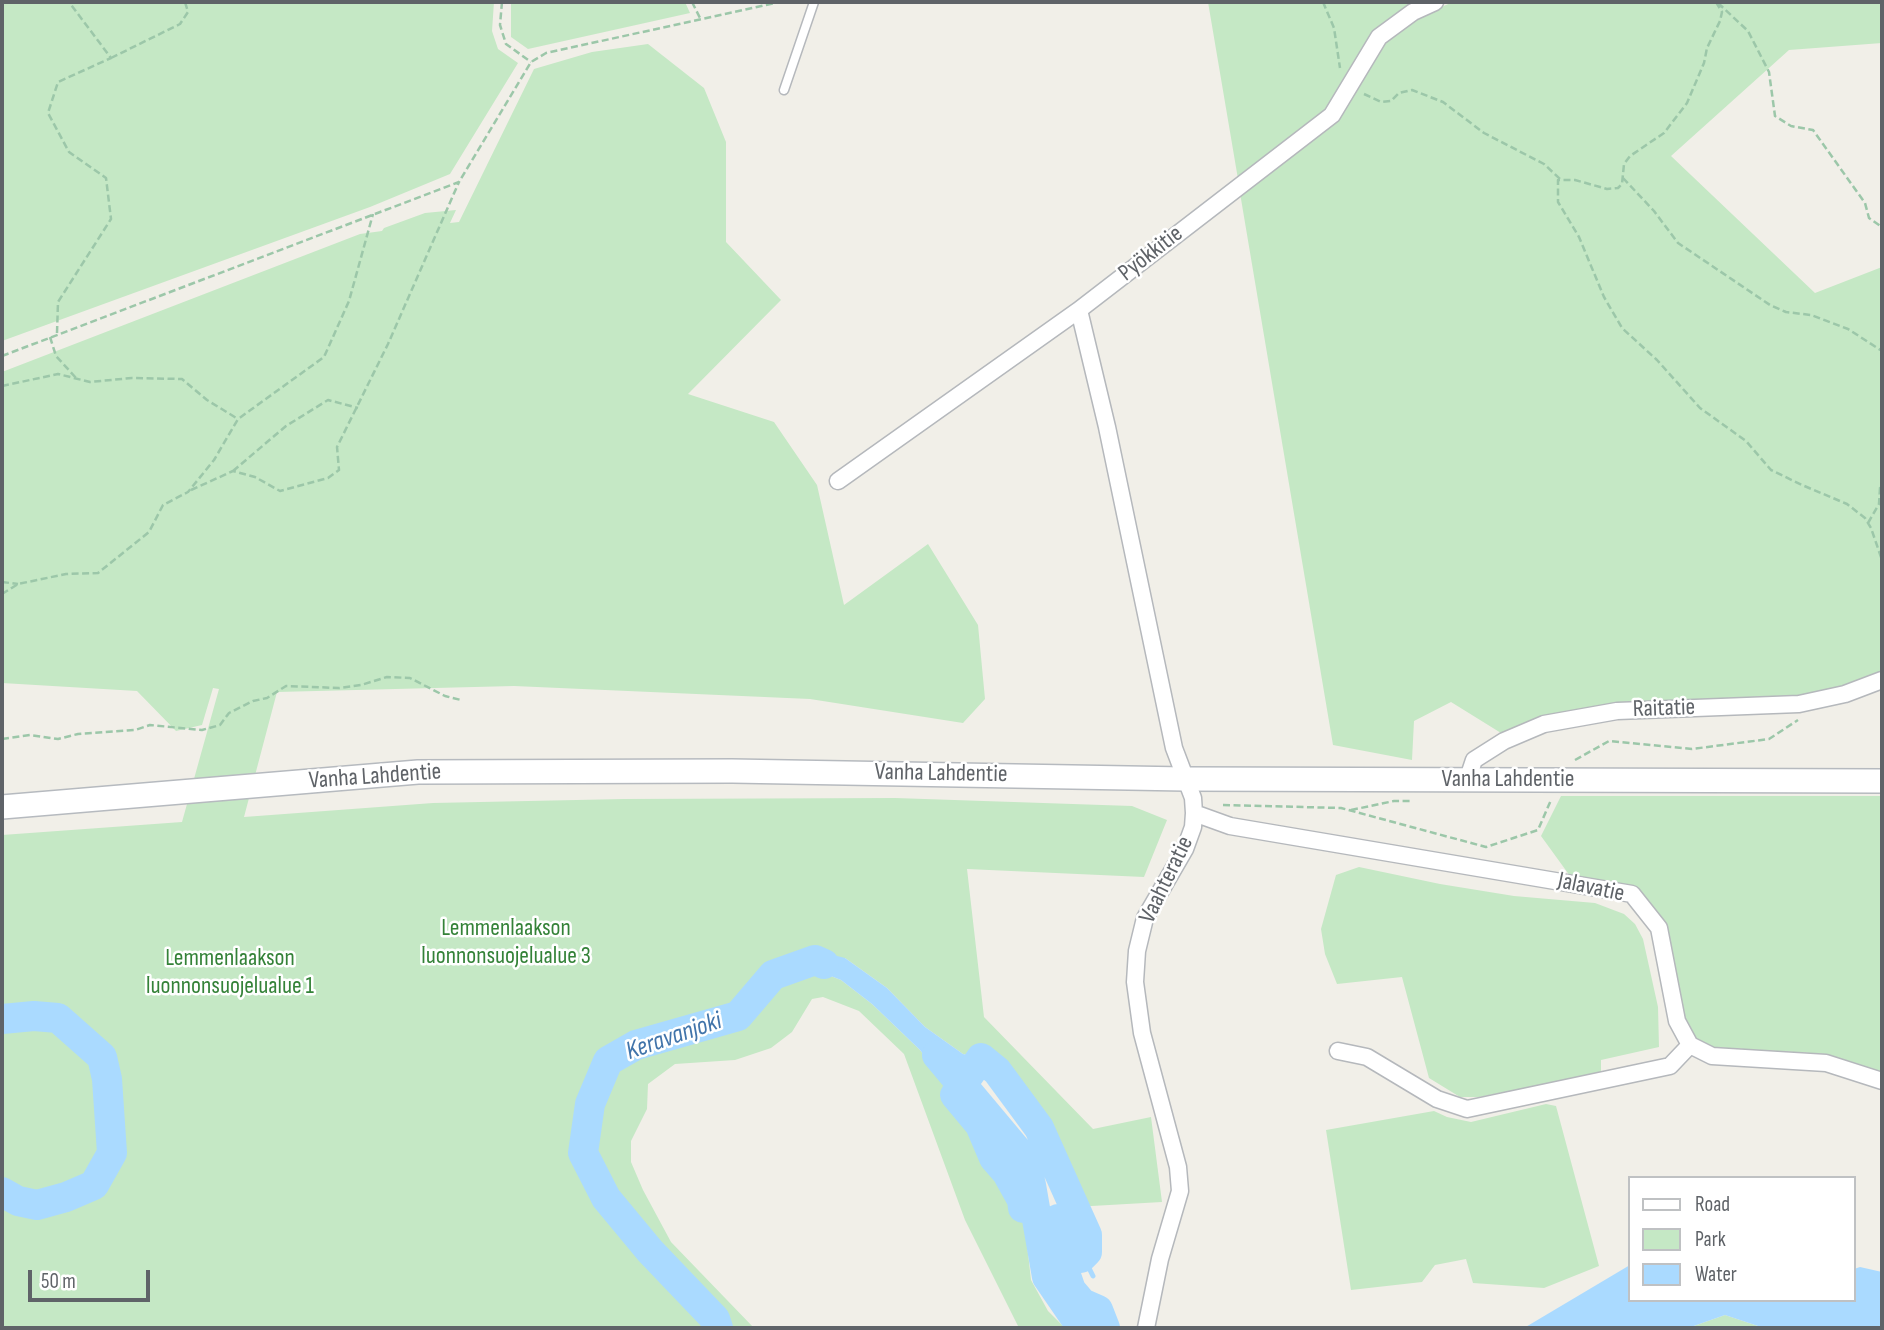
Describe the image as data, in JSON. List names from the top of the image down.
{
  "streets": {
    "main road": ["Vanha Lahdentie"],
    "street": [
      "Pyökkitie",
      "Raitatie",
      "Vaahteratie",
      "Jalavatie"
    ]
  },
  "crossings": [
    ["Raitatie", "Vanha Lahdentie"],
    ["Vanha Lahdentie", "Vaahteratie"],
    ["Vanha Lahdentie", "Jalavatie"],
    ["Vaahteratie", "Jalavatie"]
  ],
  "water": ["Keravanjoki"],
  "parks": ["Lemmenlaakson luonnonsuojelualue 3", "Lemmenlaakson luonnonsuojelualue 1"],
  "legend": ["Road", "Park", "Water"],
  "scale_bar": "50 m"
}
